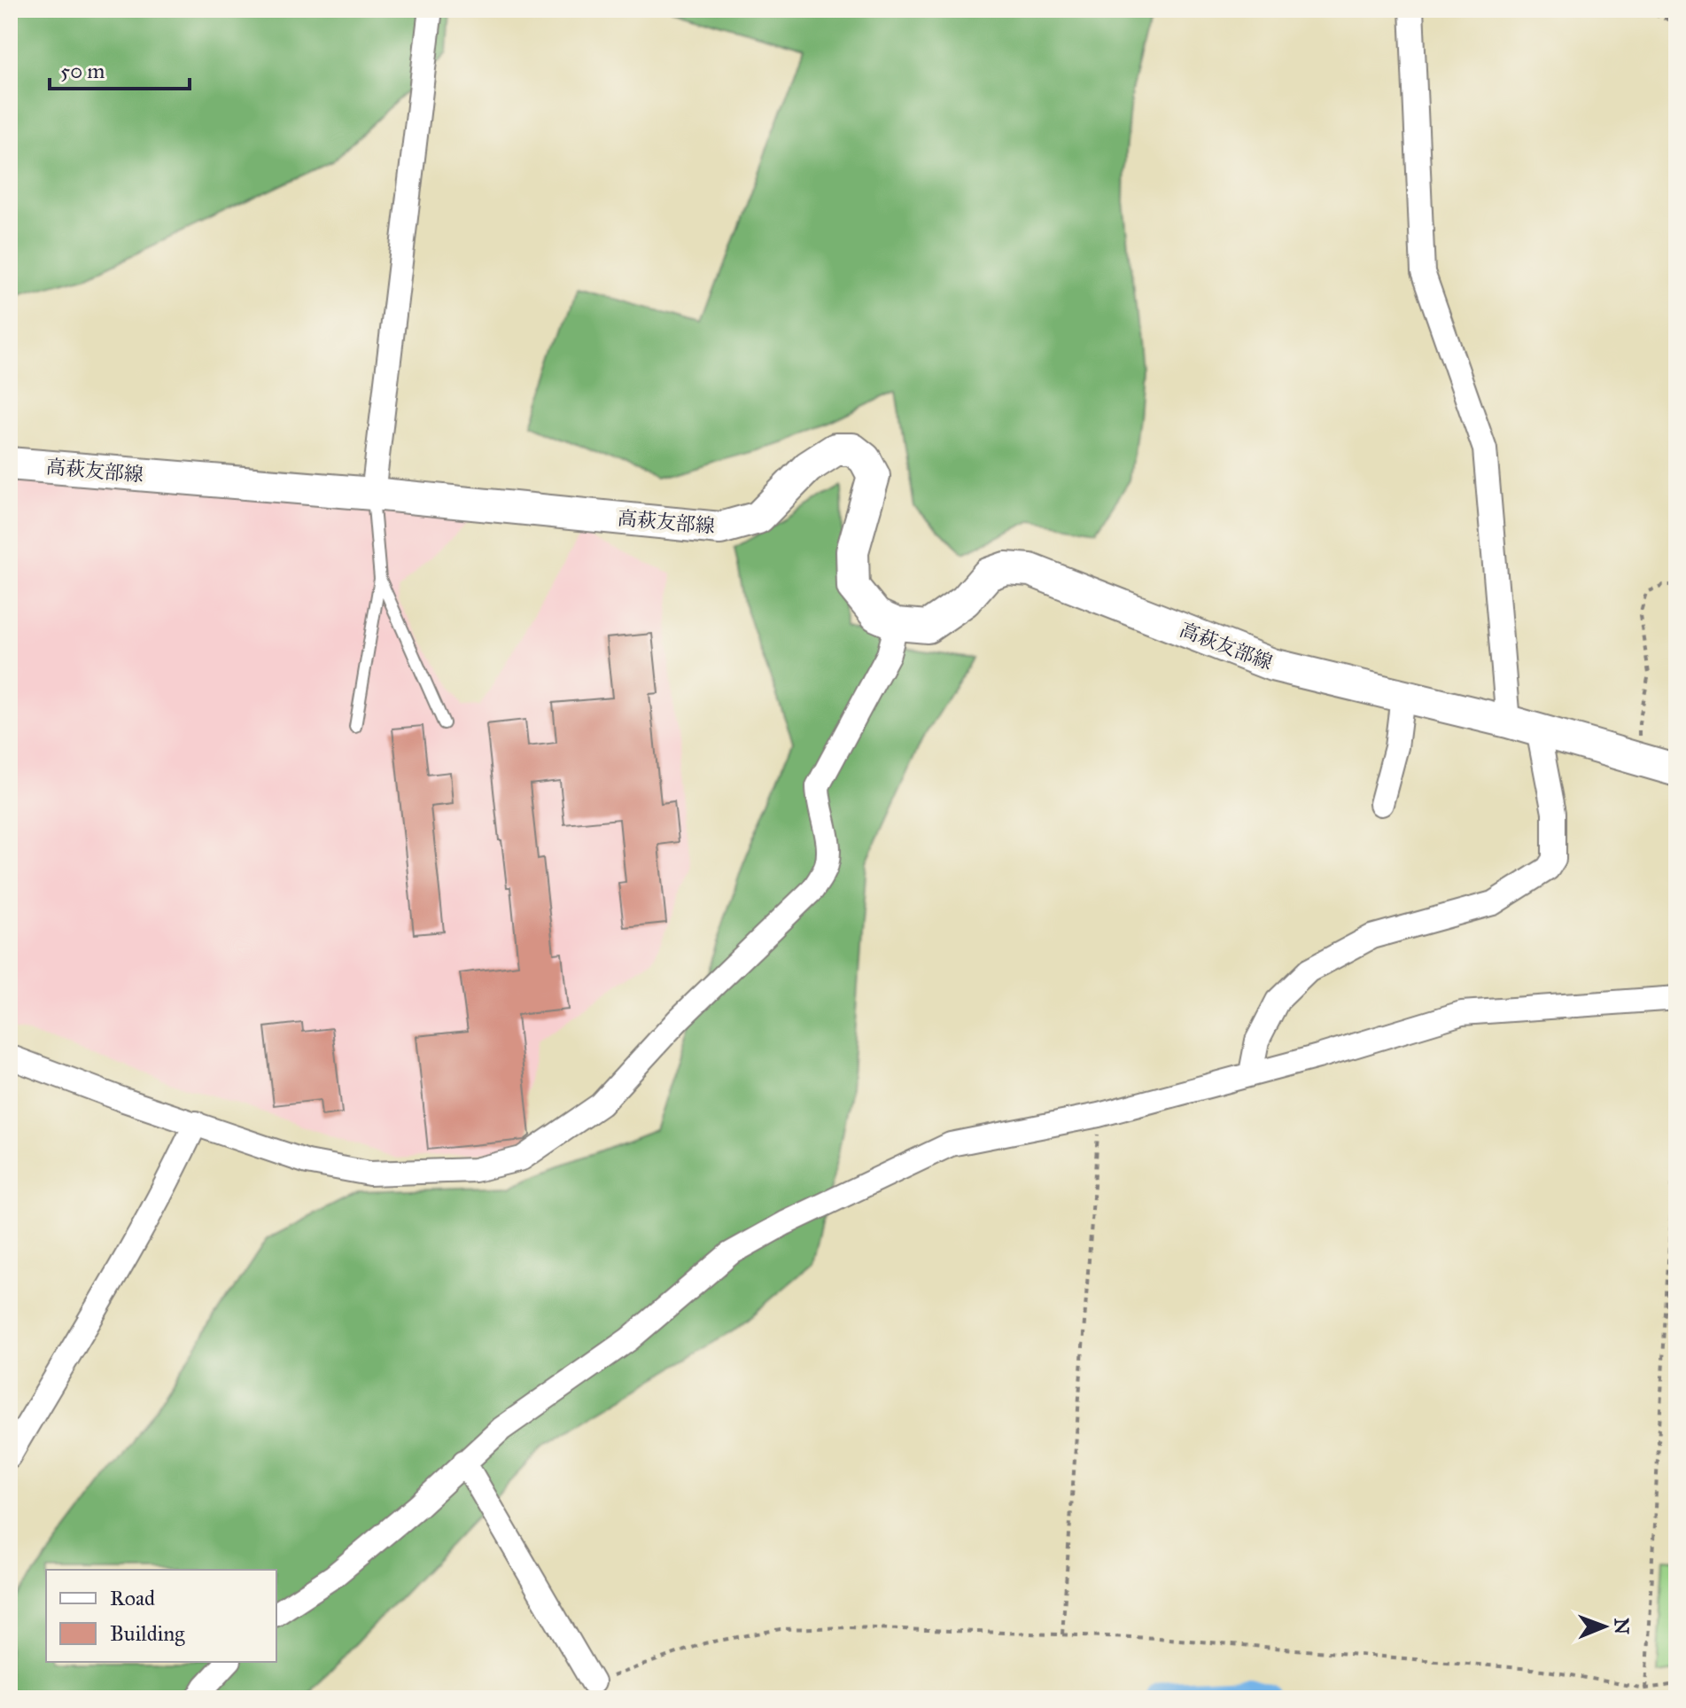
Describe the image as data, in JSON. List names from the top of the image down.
{
  "streets": {
    "main road": ["高萩友部線"]
  },
  "legend": ["Road", "Building"],
  "scale_bar": "50 m",
  "north": "right"
}
